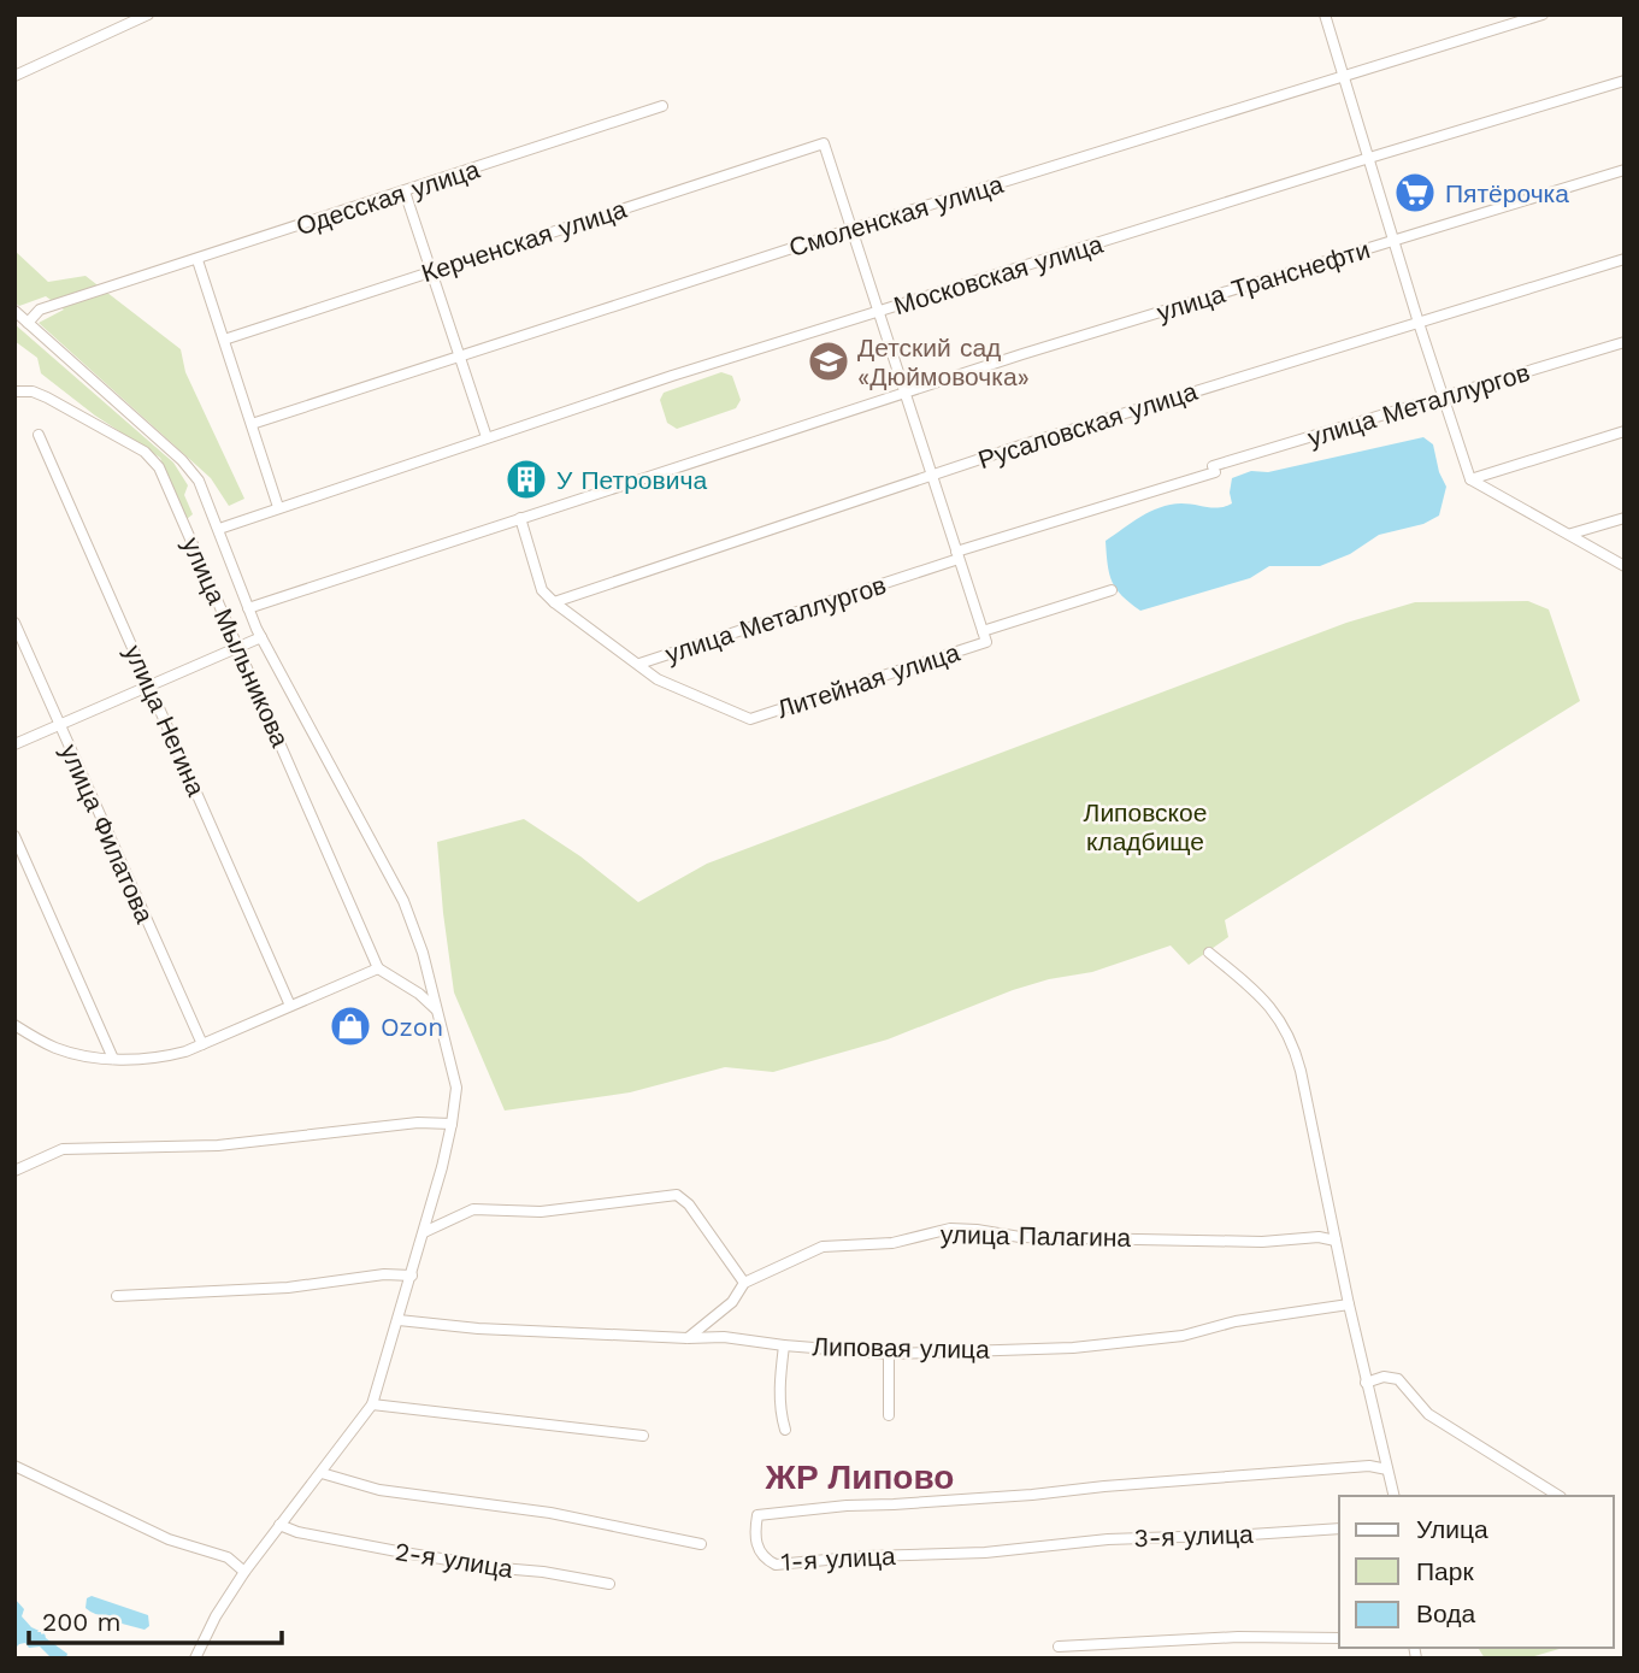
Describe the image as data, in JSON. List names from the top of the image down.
{
  "streets": {
    "street": [
      "Одесская улица",
      "Смоленская улица",
      "Керченская улица",
      "Московская улица",
      "улица Транснефти",
      "улица Металлургов",
      "Русаловская улица",
      "улица Мыльникова",
      "Литейная улица",
      "улица Негина",
      "улица Филатова",
      "улица Палагина",
      "Липовая улица",
      "3-я улица",
      "1-я улица",
      "2-я улица"
    ]
  },
  "crossings": [
    ["Смоленская улица", "Керченская улица"],
    ["улица Металлургов", "Литейная улица"],
    ["улица Палагина", "Липовая улица"],
    ["3-я улица", "1-я улица"]
  ],
  "districts": ["ЖР Липово"],
  "parks": ["Липовское кладбище"],
  "places": {
    "supermarket": ["Пятёрочка"],
    "school or university": ["Детский сад «Дюймовочка»"],
    "building": ["У Петровича"],
    "shop": ["Ozon"]
  },
  "legend": ["Улица", "Парк", "Вода"],
  "scale_bar": "200 m"
}
